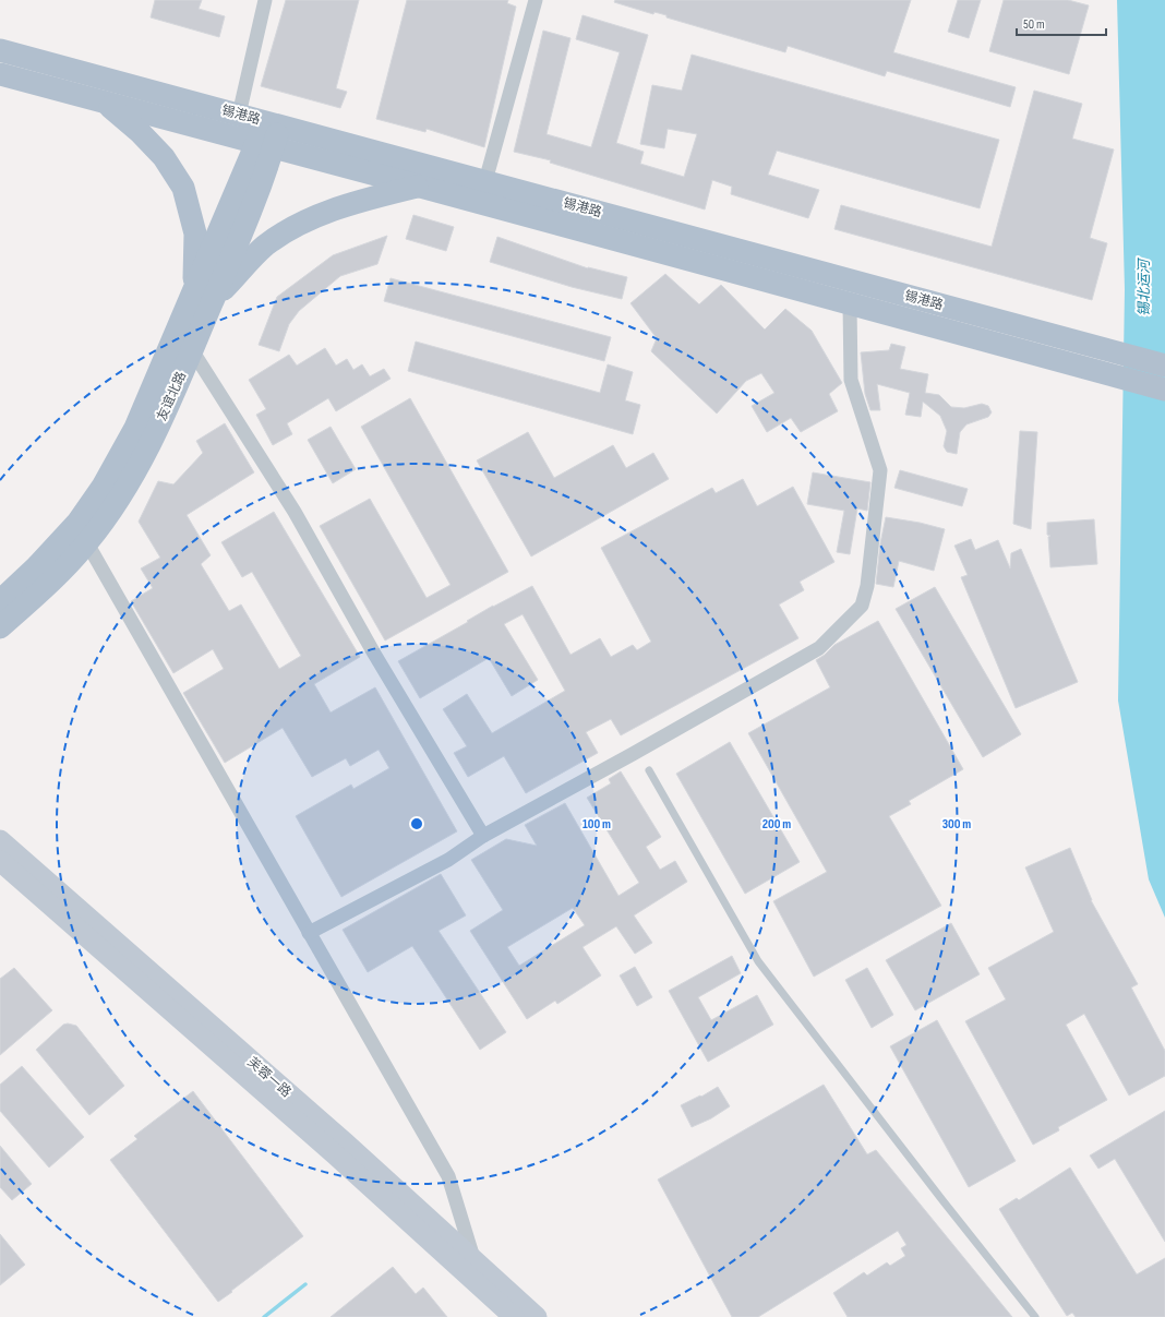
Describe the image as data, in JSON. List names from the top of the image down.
{
  "streets": {
    "main road": ["锡港路", "友谊北路"],
    "street": ["芙蓉一路"]
  },
  "crossings": [
    ["锡港路", "友谊北路"]
  ],
  "water": ["锡北运河"],
  "scale_bar": "50 m",
  "rings": ["100 m", "200 m", "300 m"]
}
